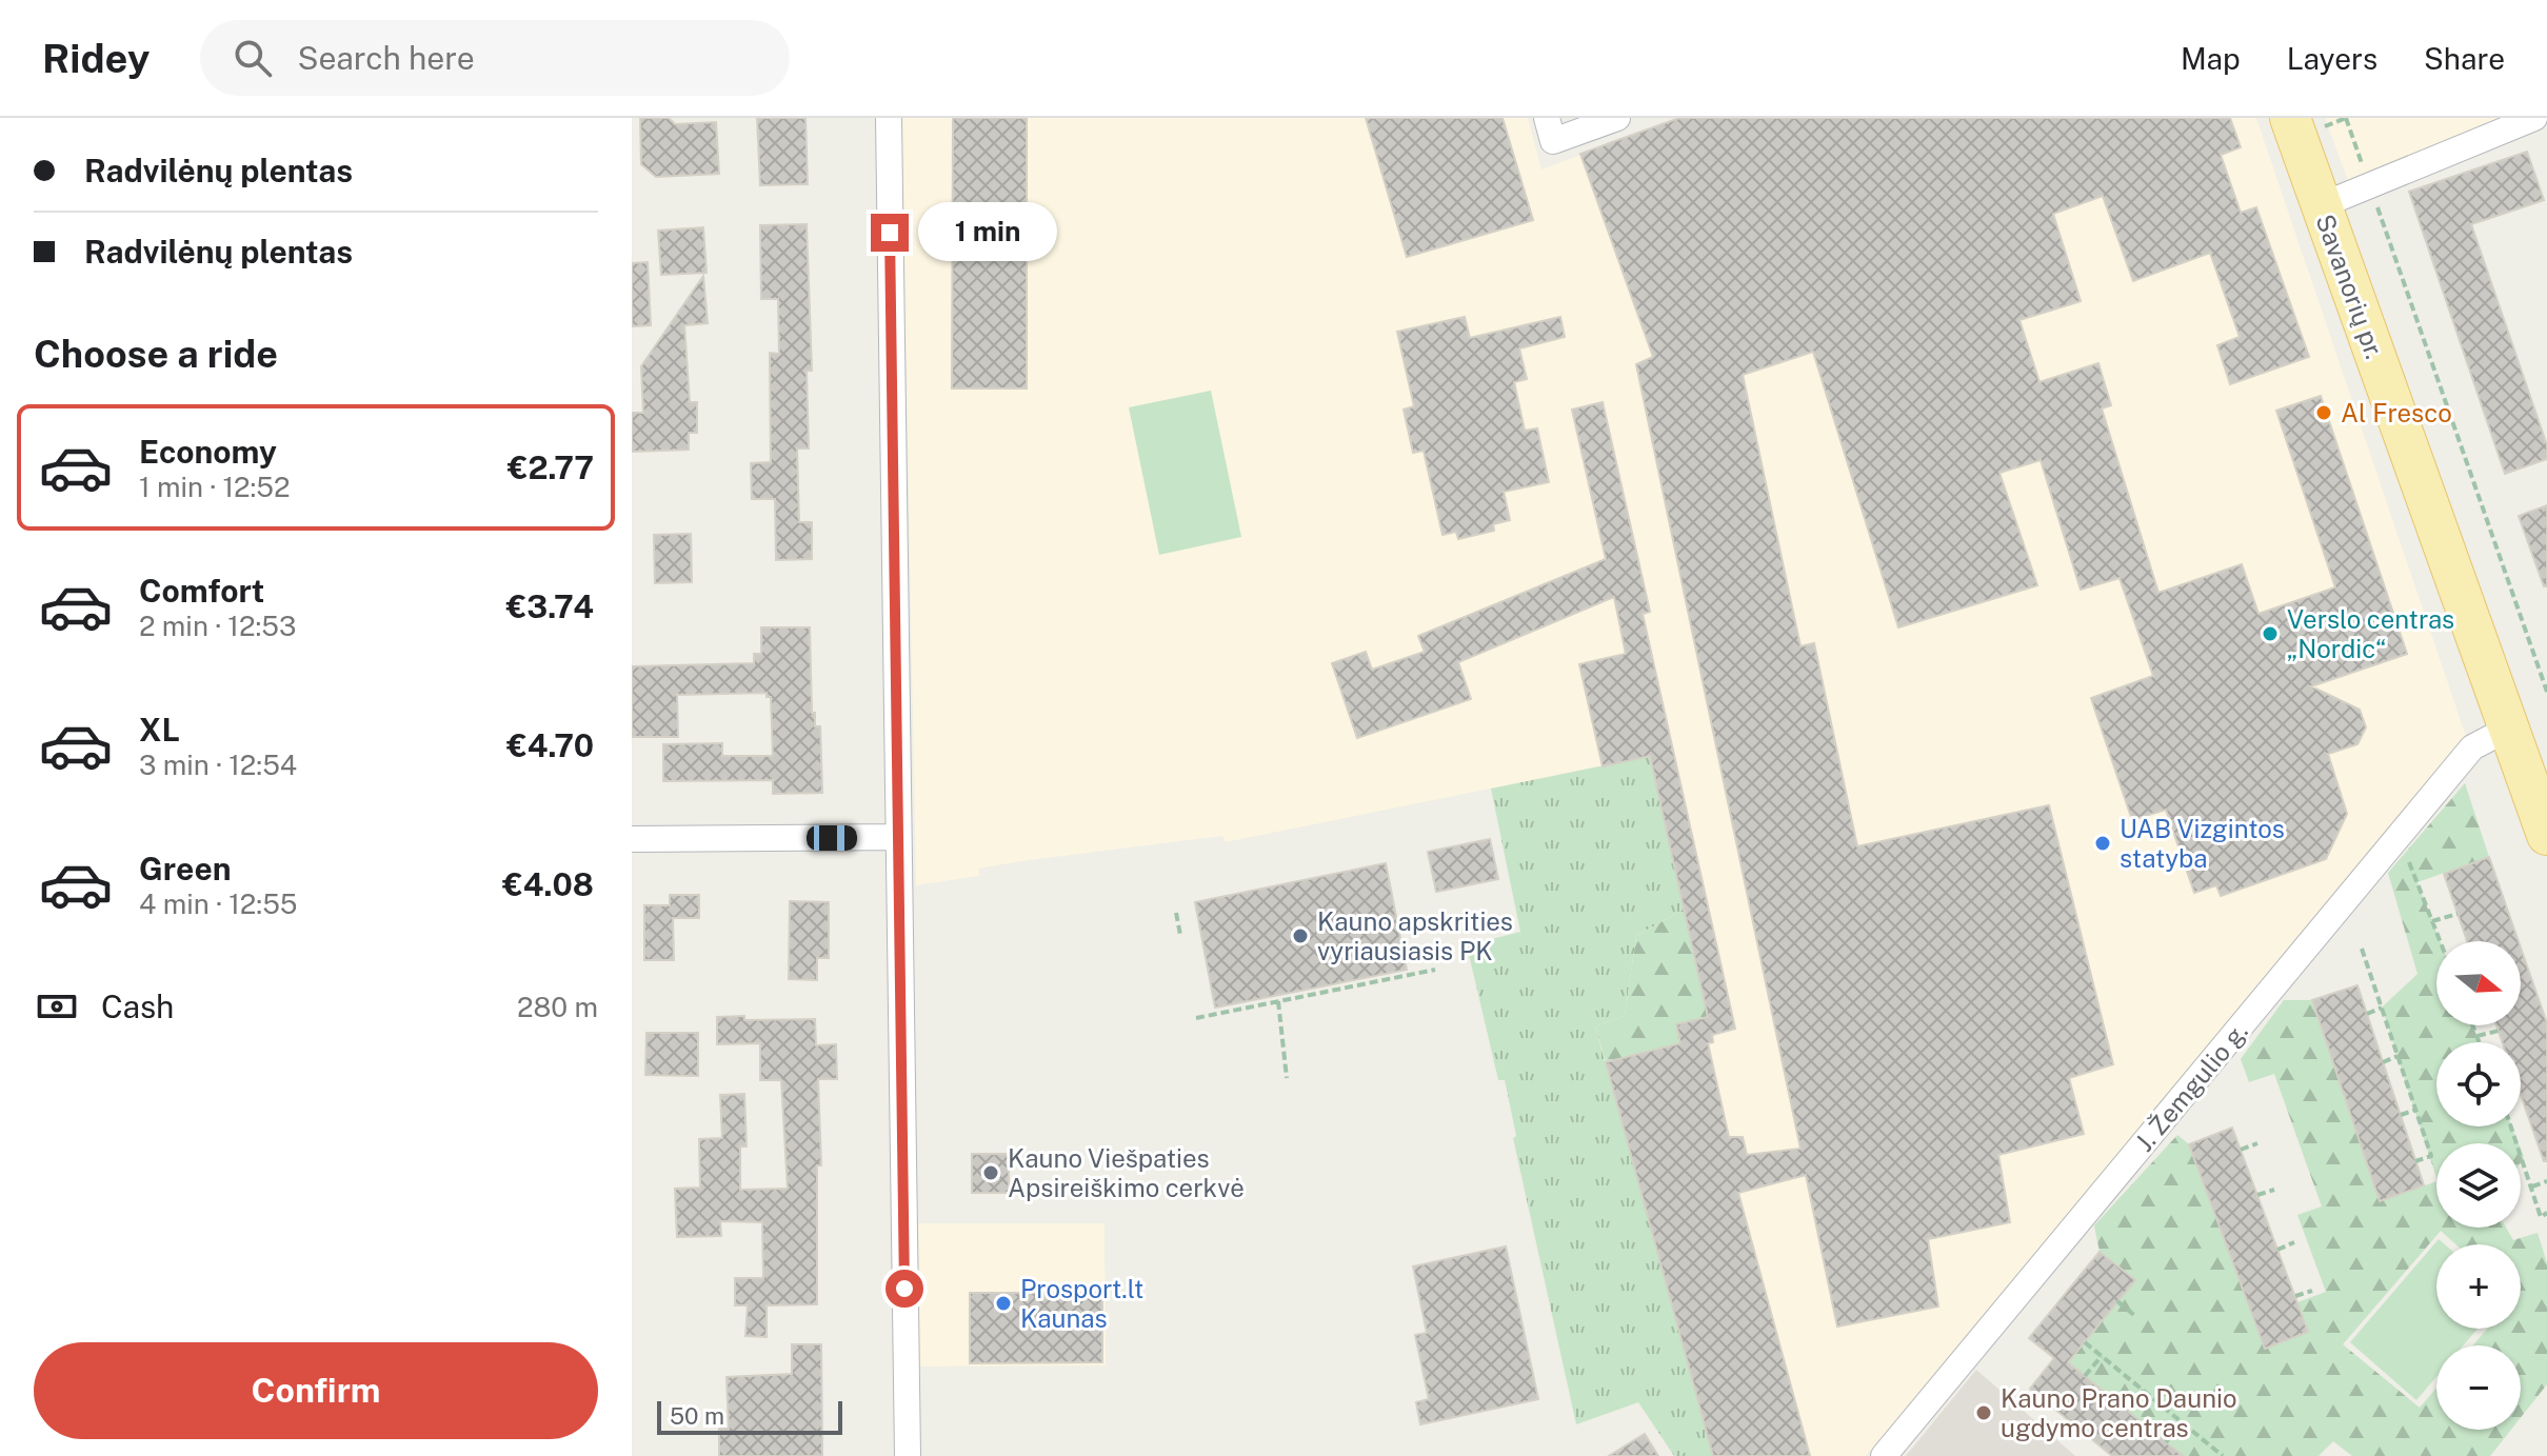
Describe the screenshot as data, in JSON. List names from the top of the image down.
{
  "streets": {
    "main road": ["Savanorių pr."],
    "street": ["J. Žemgulio g."]
  },
  "crossings": [
    ["Savanorių pr.", "J. Žemgulio g."]
  ],
  "places": [
    "Al Fresco",
    "Verslo centras „Nordic“",
    "UAB Vizgintos statyba",
    "Kauno apskrities vyriausiasis PK",
    "Kauno Viešpaties Apsireiškimo cerkvė",
    "Prosport.lt Kaunas",
    "Kauno Prano Daunio ugdymo centras"
  ],
  "scale_bar": "50 m",
  "north": "right",
  "page": {
    "header": "Ridey",
    "search": "Search here",
    "nav": ["Map", "Layers", "Share"],
    "banner": ["Radvilėnų plentas", "Radvilėnų plentas"],
    "bubble": "1 min",
    "heading": "Choose a ride",
    "list": [
      {
        "name": "Economy",
        "note": "1 min · 12:52",
        "value": "€2.77"
      },
      {
        "name": "Comfort",
        "note": "2 min · 12:53",
        "value": "€3.74"
      },
      {
        "name": "XL",
        "note": "3 min · 12:54",
        "value": "€4.70"
      },
      {
        "name": "Green",
        "note": "4 min · 12:55",
        "value": "€4.08"
      }
    ],
    "map_buttons": ["+", "−"],
    "pay": ["Cash", "280 m"],
    "buttons": "Confirm",
    "scale": "50 m"
  }
}
